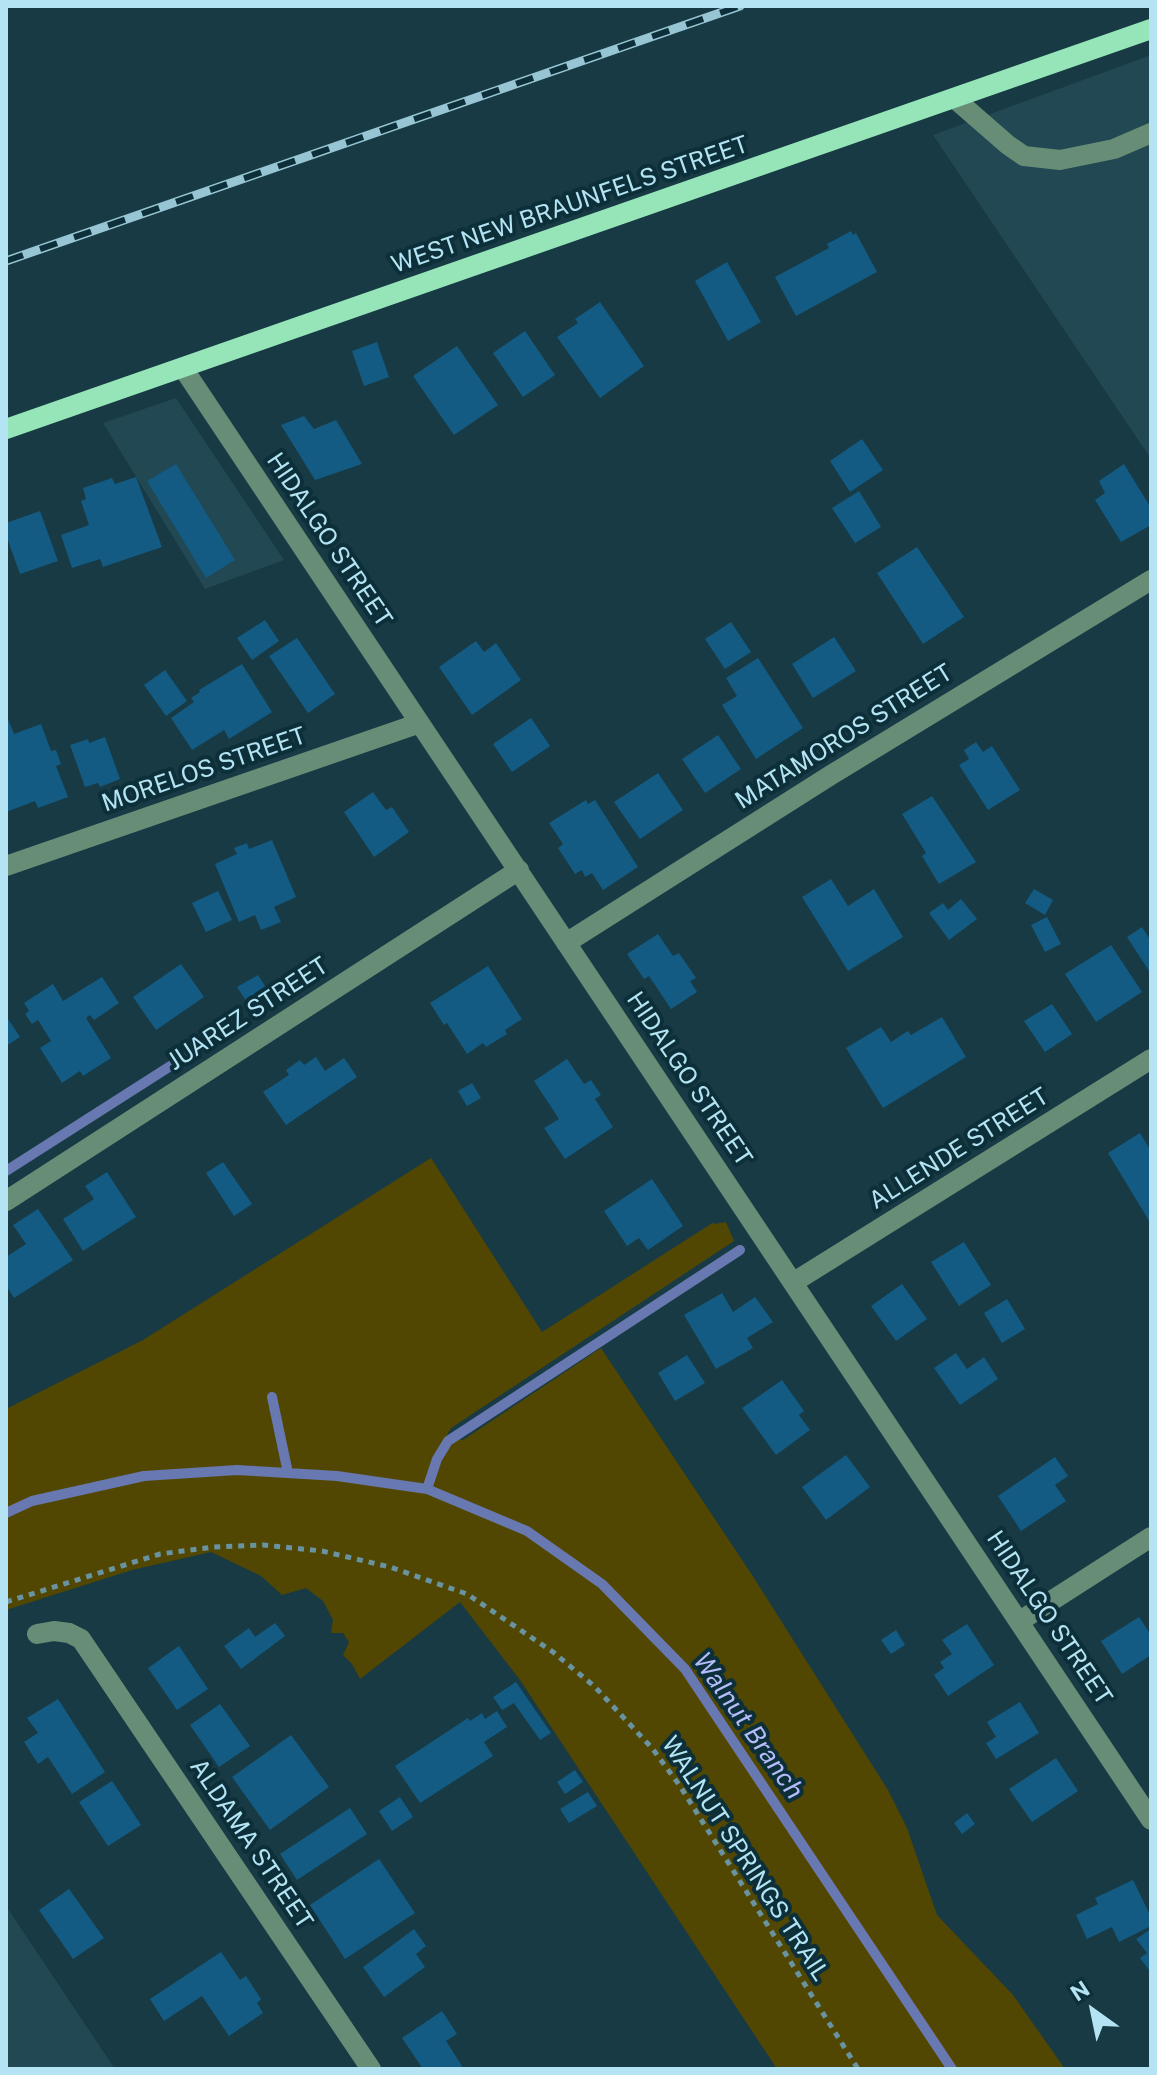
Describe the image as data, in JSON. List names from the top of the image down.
{
  "streets": {
    "main road": ["WEST NEW BRAUNFELS STREET"],
    "street": [
      "HIDALGO STREET",
      "MATAMOROS STREET",
      "MORELOS STREET",
      "JUAREZ STREET",
      "ALLENDE STREET",
      "ALDAMA STREET"
    ],
    "path": ["WALNUT SPRINGS TRAIL"]
  },
  "crossings": [
    ["WEST NEW BRAUNFELS STREET", "HIDALGO STREET"],
    ["HIDALGO STREET", "MATAMOROS STREET"],
    ["HIDALGO STREET", "MORELOS STREET"],
    ["HIDALGO STREET", "JUAREZ STREET"],
    ["HIDALGO STREET", "ALLENDE STREET"]
  ],
  "water": ["Walnut Branch"],
  "north": "top left"
}
